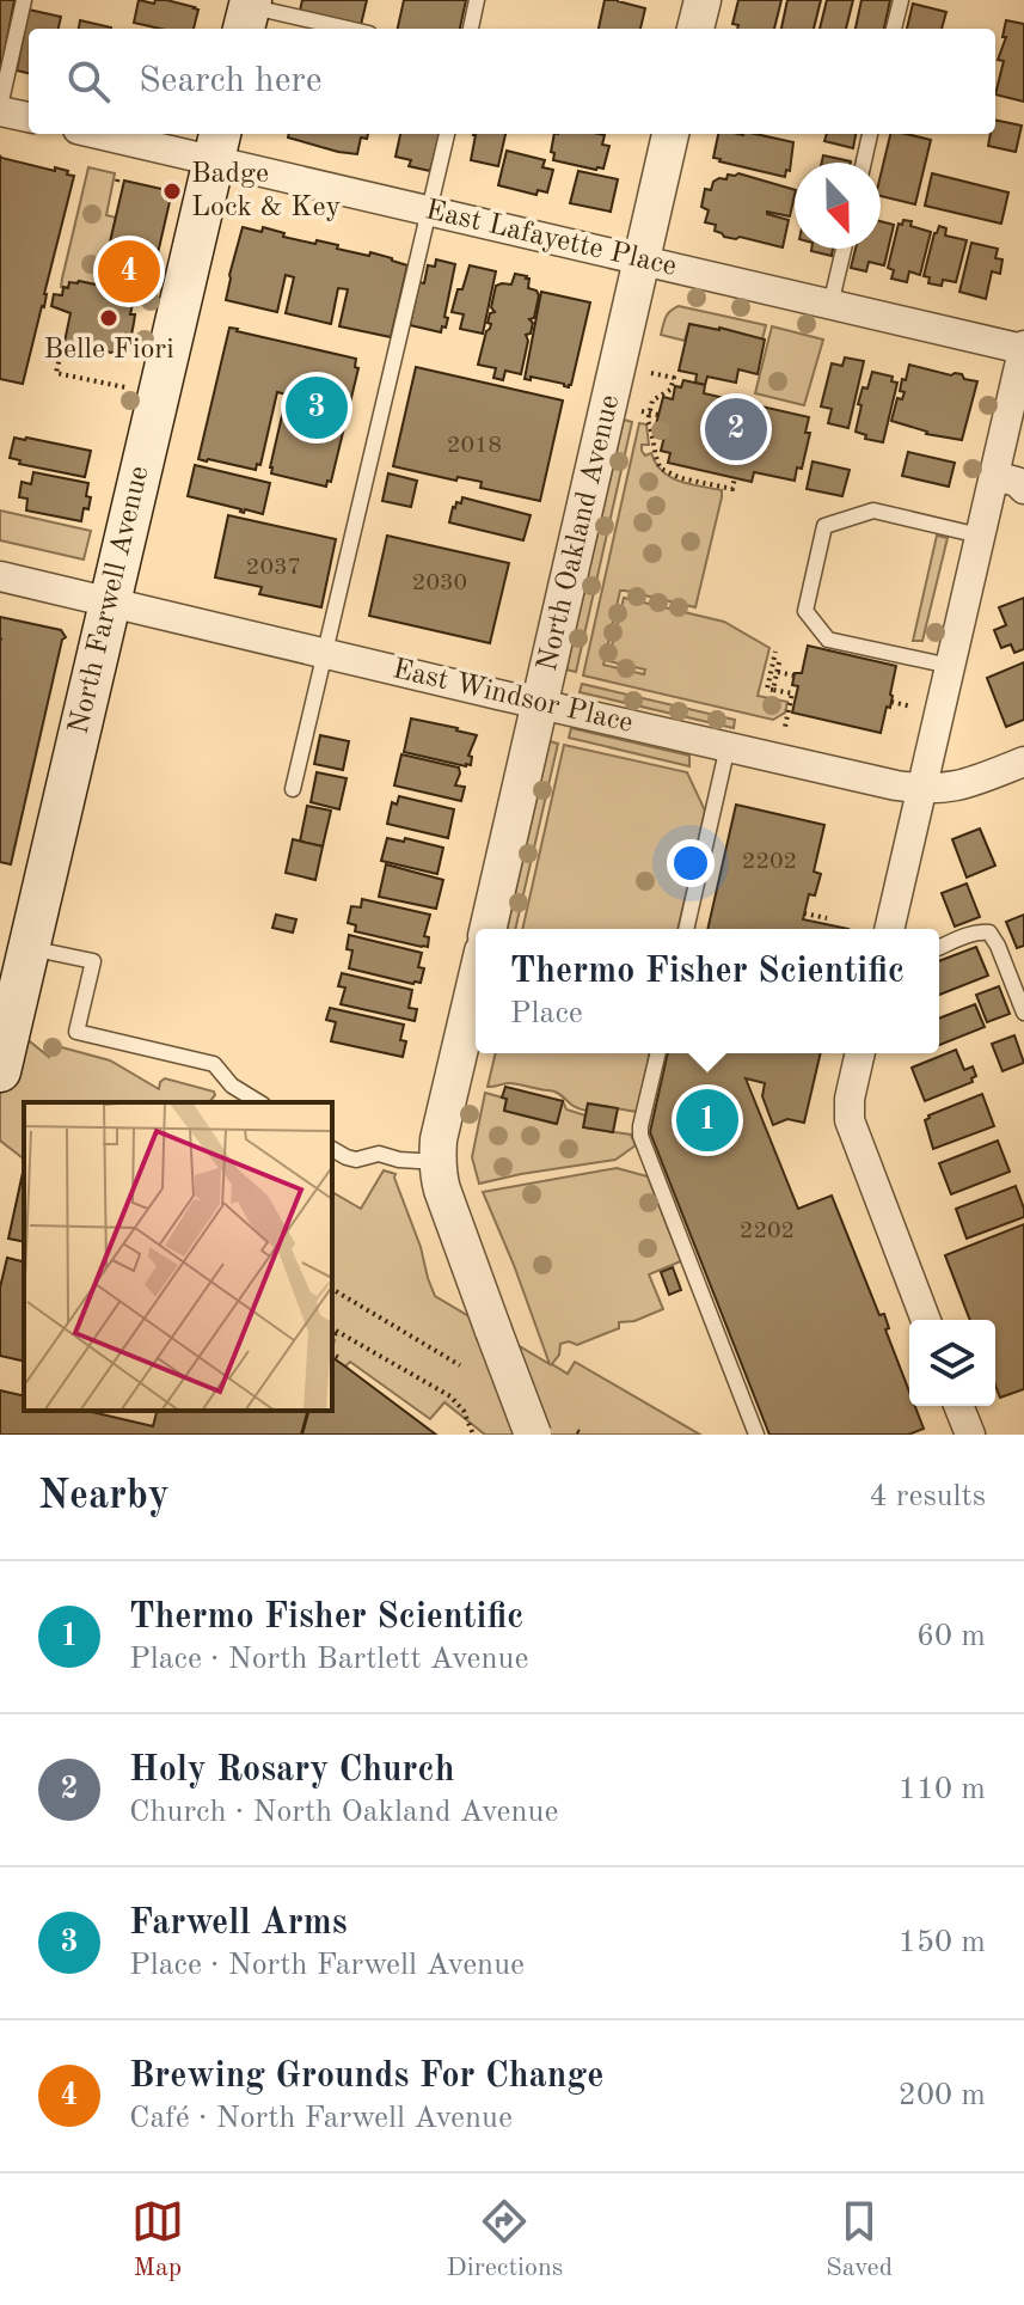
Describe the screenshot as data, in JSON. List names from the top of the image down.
{
  "streets": {
    "main road": ["North Farwell Avenue"],
    "street": ["East Lafayette Place", "North Oakland Avenue", "East Windsor Place"]
  },
  "crossings": [
    ["East Lafayette Place", "North Oakland Avenue"],
    ["East Lafayette Place", "North Farwell Avenue"],
    ["North Oakland Avenue", "East Windsor Place"],
    ["North Farwell Avenue", "East Windsor Place"]
  ],
  "places": ["Badge Lock & Key", "Belle Fiori"],
  "house_numbers": [
    "2018",
    "2037",
    "2030",
    "2202",
    "2202"
  ],
  "north": "bottom",
  "page": {
    "search": "Search here",
    "pins": [
      "4",
      "3",
      "2",
      "1"
    ],
    "popup": ["Thermo Fisher Scientific", "Place"],
    "heading": ["Nearby", "4 results"],
    "list": [
      {
        "mark": "1",
        "name": "Thermo Fisher Scientific",
        "note": "Place · North Bartlett Avenue",
        "value": "60 m"
      },
      {
        "mark": "2",
        "name": "Holy Rosary Church",
        "note": "Church · North Oakland Avenue",
        "value": "110 m"
      },
      {
        "mark": "3",
        "name": "Farwell Arms",
        "note": "Place · North Farwell Avenue",
        "value": "150 m"
      },
      {
        "mark": "4",
        "name": "Brewing Grounds For Change",
        "note": "Café · North Farwell Avenue",
        "value": "200 m"
      }
    ],
    "nav": ["Map", "Directions", "Saved"]
  }
}
